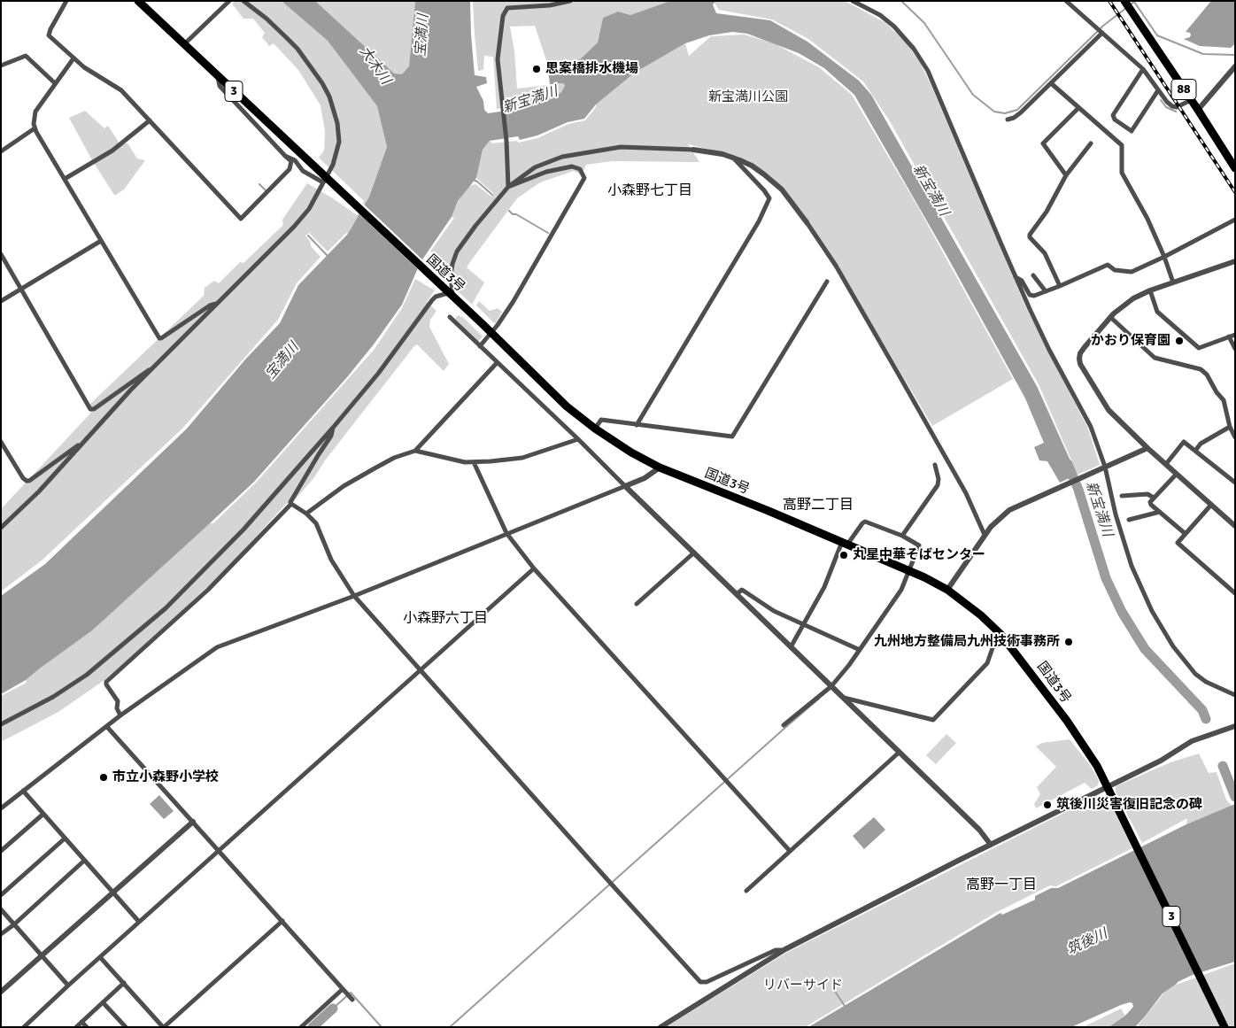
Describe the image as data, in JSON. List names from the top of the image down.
{
  "streets": {
    "main road": ["88", "3", "国道3号"]
  },
  "districts": [
    "小森野七丁目",
    "高野二丁目",
    "小森野六丁目",
    "高野一丁目"
  ],
  "water": [
    "宝満川",
    "大木川",
    "新宝満川",
    "筑後川"
  ],
  "parks": ["新宝満川公園", "リバーサイド"],
  "places": [
    "思案橋排水機場",
    "かおり保育園",
    "丸星中華そばセンター",
    "九州地方整備局九州技術事務所",
    "市立小森野小学校",
    "筑後川災害復旧記念の碑"
  ]
}
